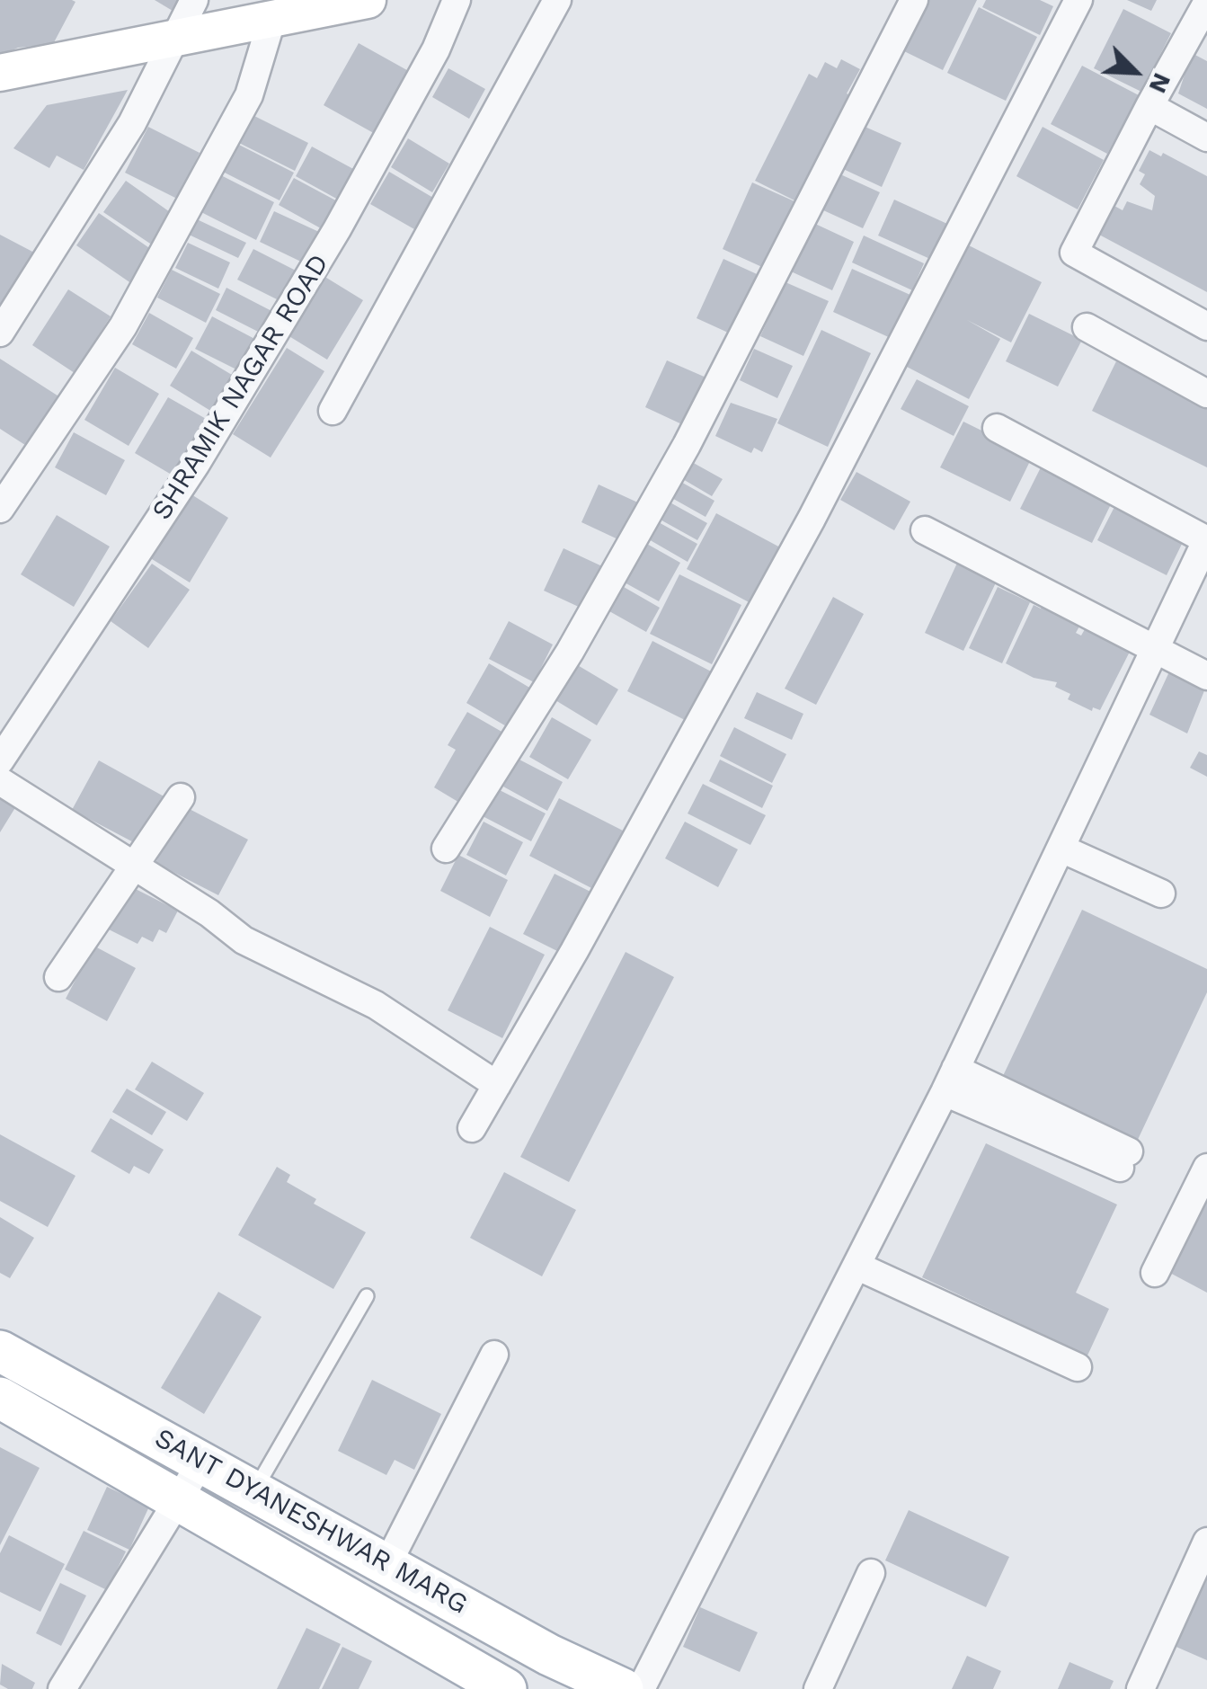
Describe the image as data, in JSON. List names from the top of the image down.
{
  "streets": {
    "main road": ["SANT DYANESHWAR MARG"],
    "street": ["SHRAMIK NAGAR ROAD"]
  },
  "north": "bottom right"
}
